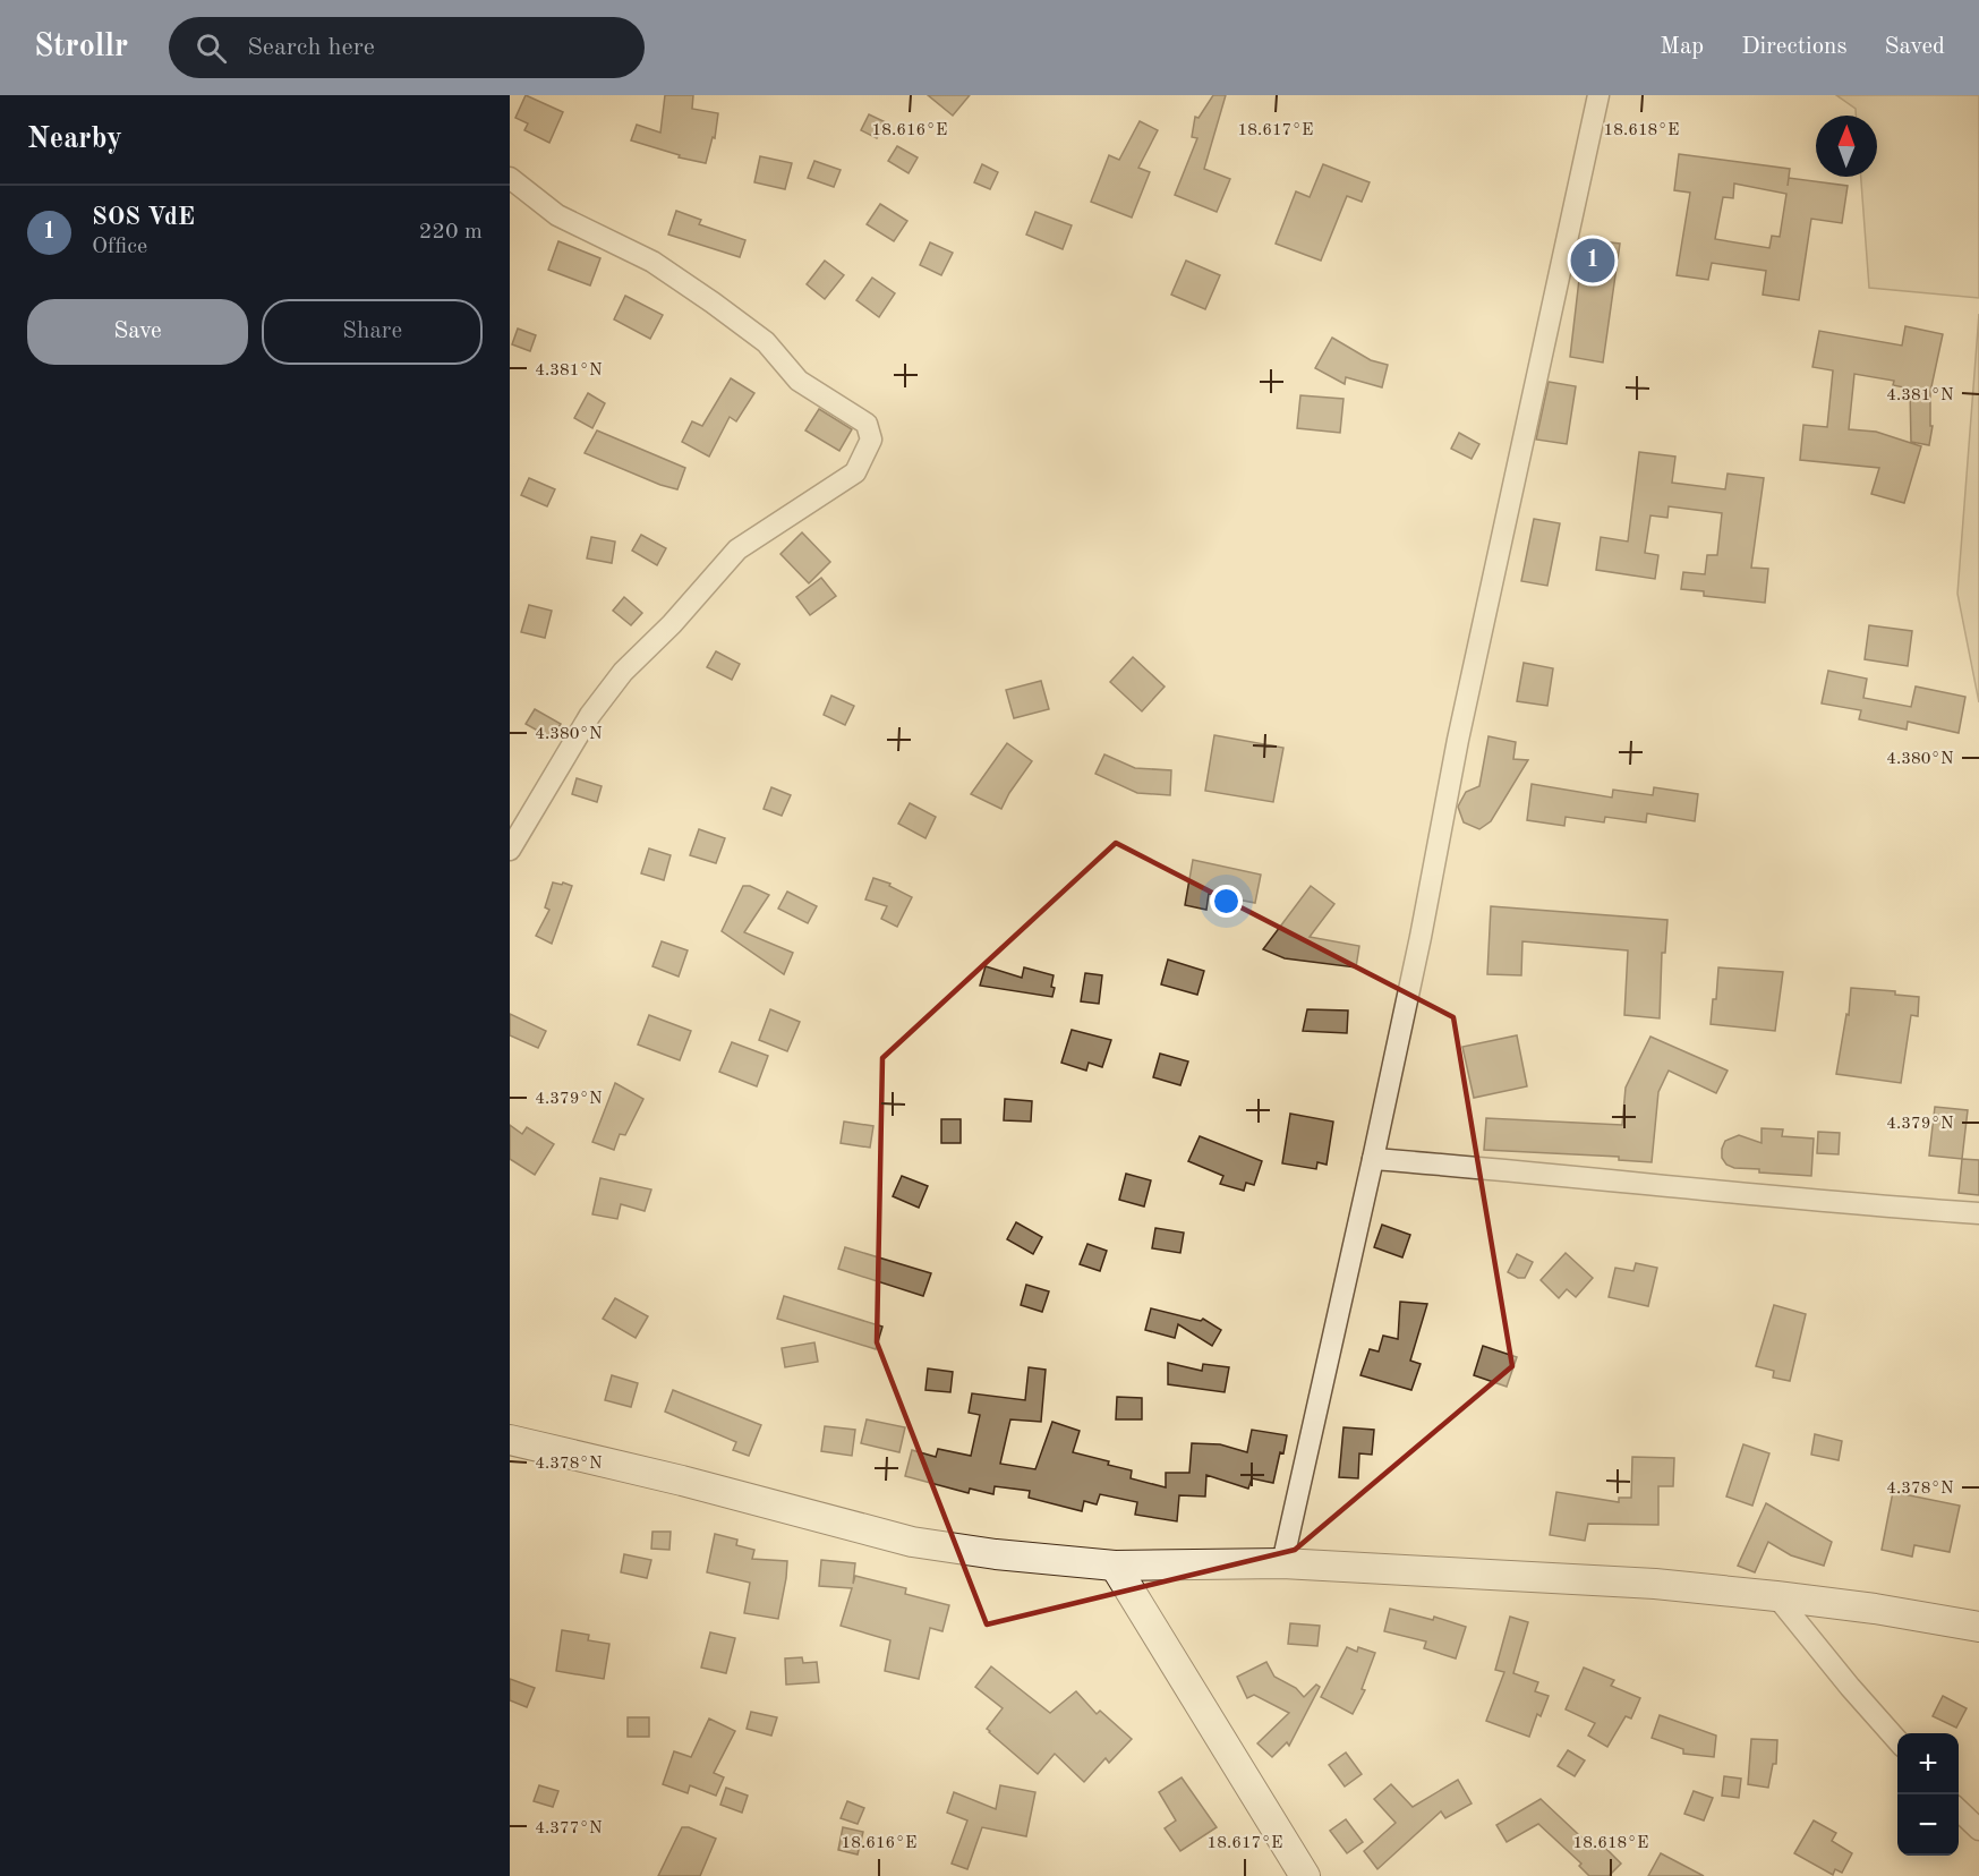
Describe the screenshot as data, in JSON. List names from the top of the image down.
{
  "north": "top",
  "page": {
    "header": "Strollr",
    "search": "Search here",
    "nav": ["Map", "Directions", "Saved"],
    "heading": "Nearby",
    "list": [
      {
        "mark": "1",
        "name": "SOS VdE",
        "note": "Office",
        "value": "220 m"
      }
    ],
    "pins": "1",
    "buttons": ["Save", "Share"],
    "map_buttons": ["+", "−"]
  },
  "coordinates": [
    "18.616°E",
    "18.617°E",
    "18.618°E",
    "4.381°N",
    "4.380°N",
    "4.379°N",
    "4.378°N",
    "4.377°N"
  ]
}
